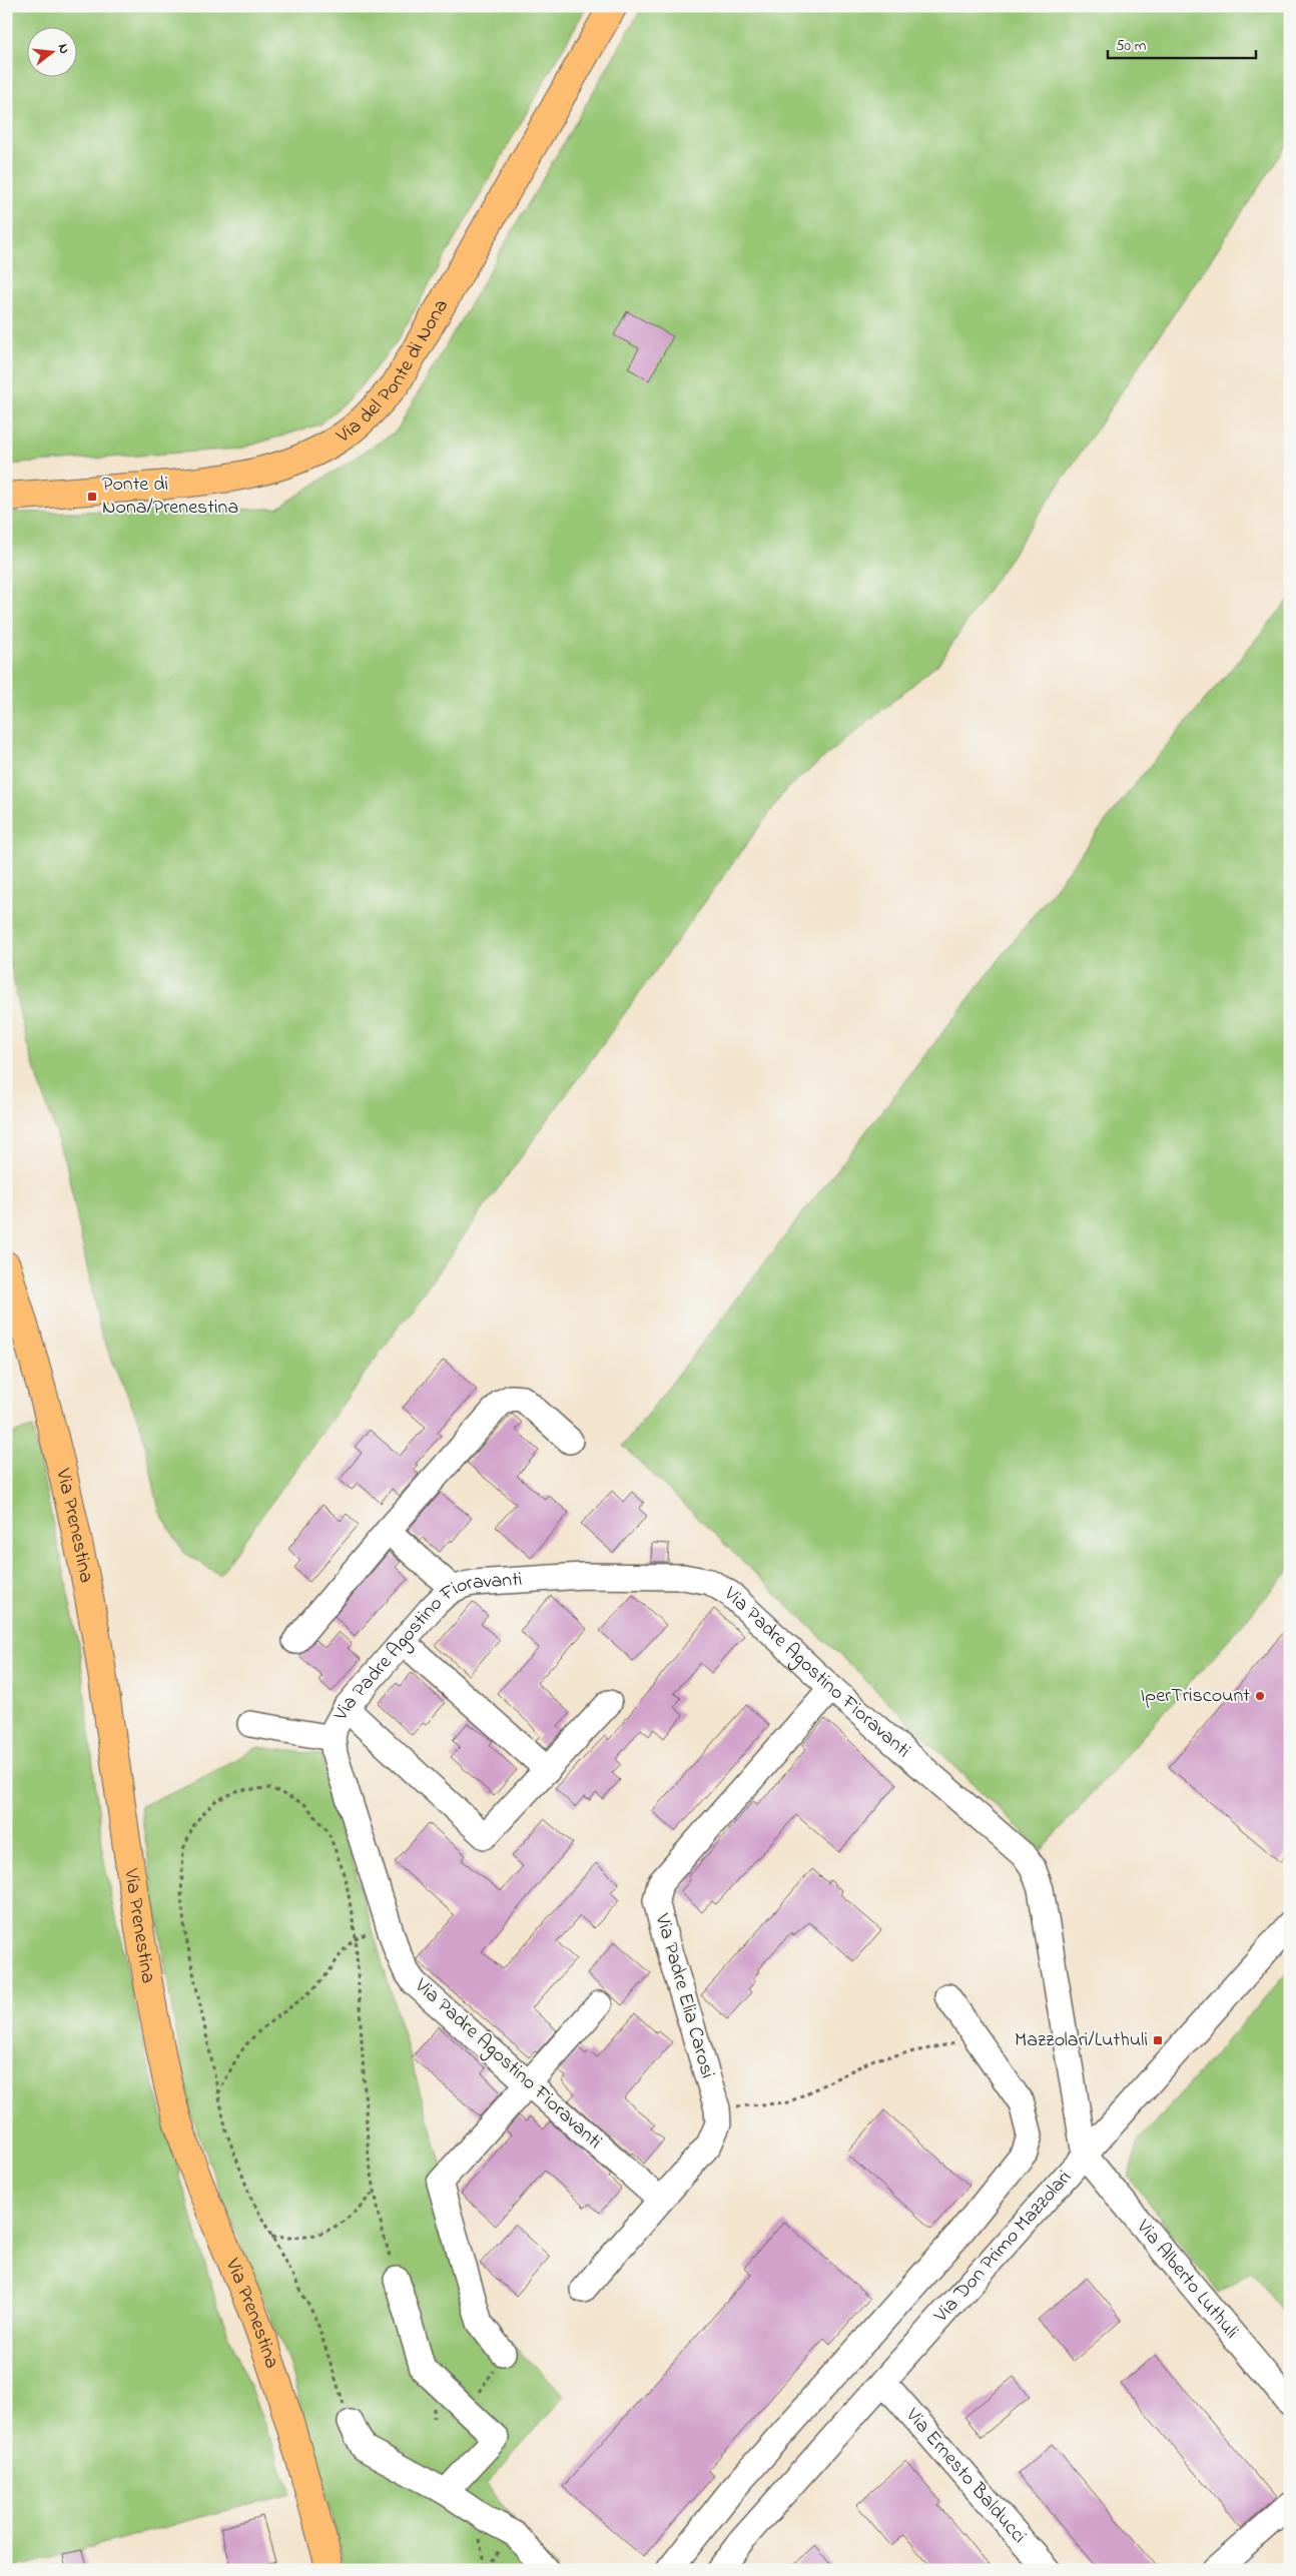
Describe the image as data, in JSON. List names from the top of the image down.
{
  "streets": {
    "main road": ["Via del Ponte di Nona", "Via Prenestina"],
    "street": [
      "Via Padre Agostino Fioravanti",
      "Via Padre Elia Carosi",
      "Via Don Primo Mazzolari",
      "Via Alberto Luthuli",
      "Via Ernesto Balducci"
    ]
  },
  "crossings": [
    ["Via Padre Agostino Fioravanti", "Via Padre Elia Carosi"],
    ["Via Padre Agostino Fioravanti", "Via Don Primo Mazzolari"],
    ["Via Padre Agostino Fioravanti", "Via Alberto Luthuli"],
    ["Via Don Primo Mazzolari", "Via Alberto Luthuli"],
    ["Via Don Primo Mazzolari", "Via Ernesto Balducci"]
  ],
  "places": {
    "transit": ["Ponte di Nona/Prenestina", "Mazzolari/Luthuli"],
    "other": ["IperTriscount"]
  },
  "scale_bar": "50 m",
  "north": "right"
}
